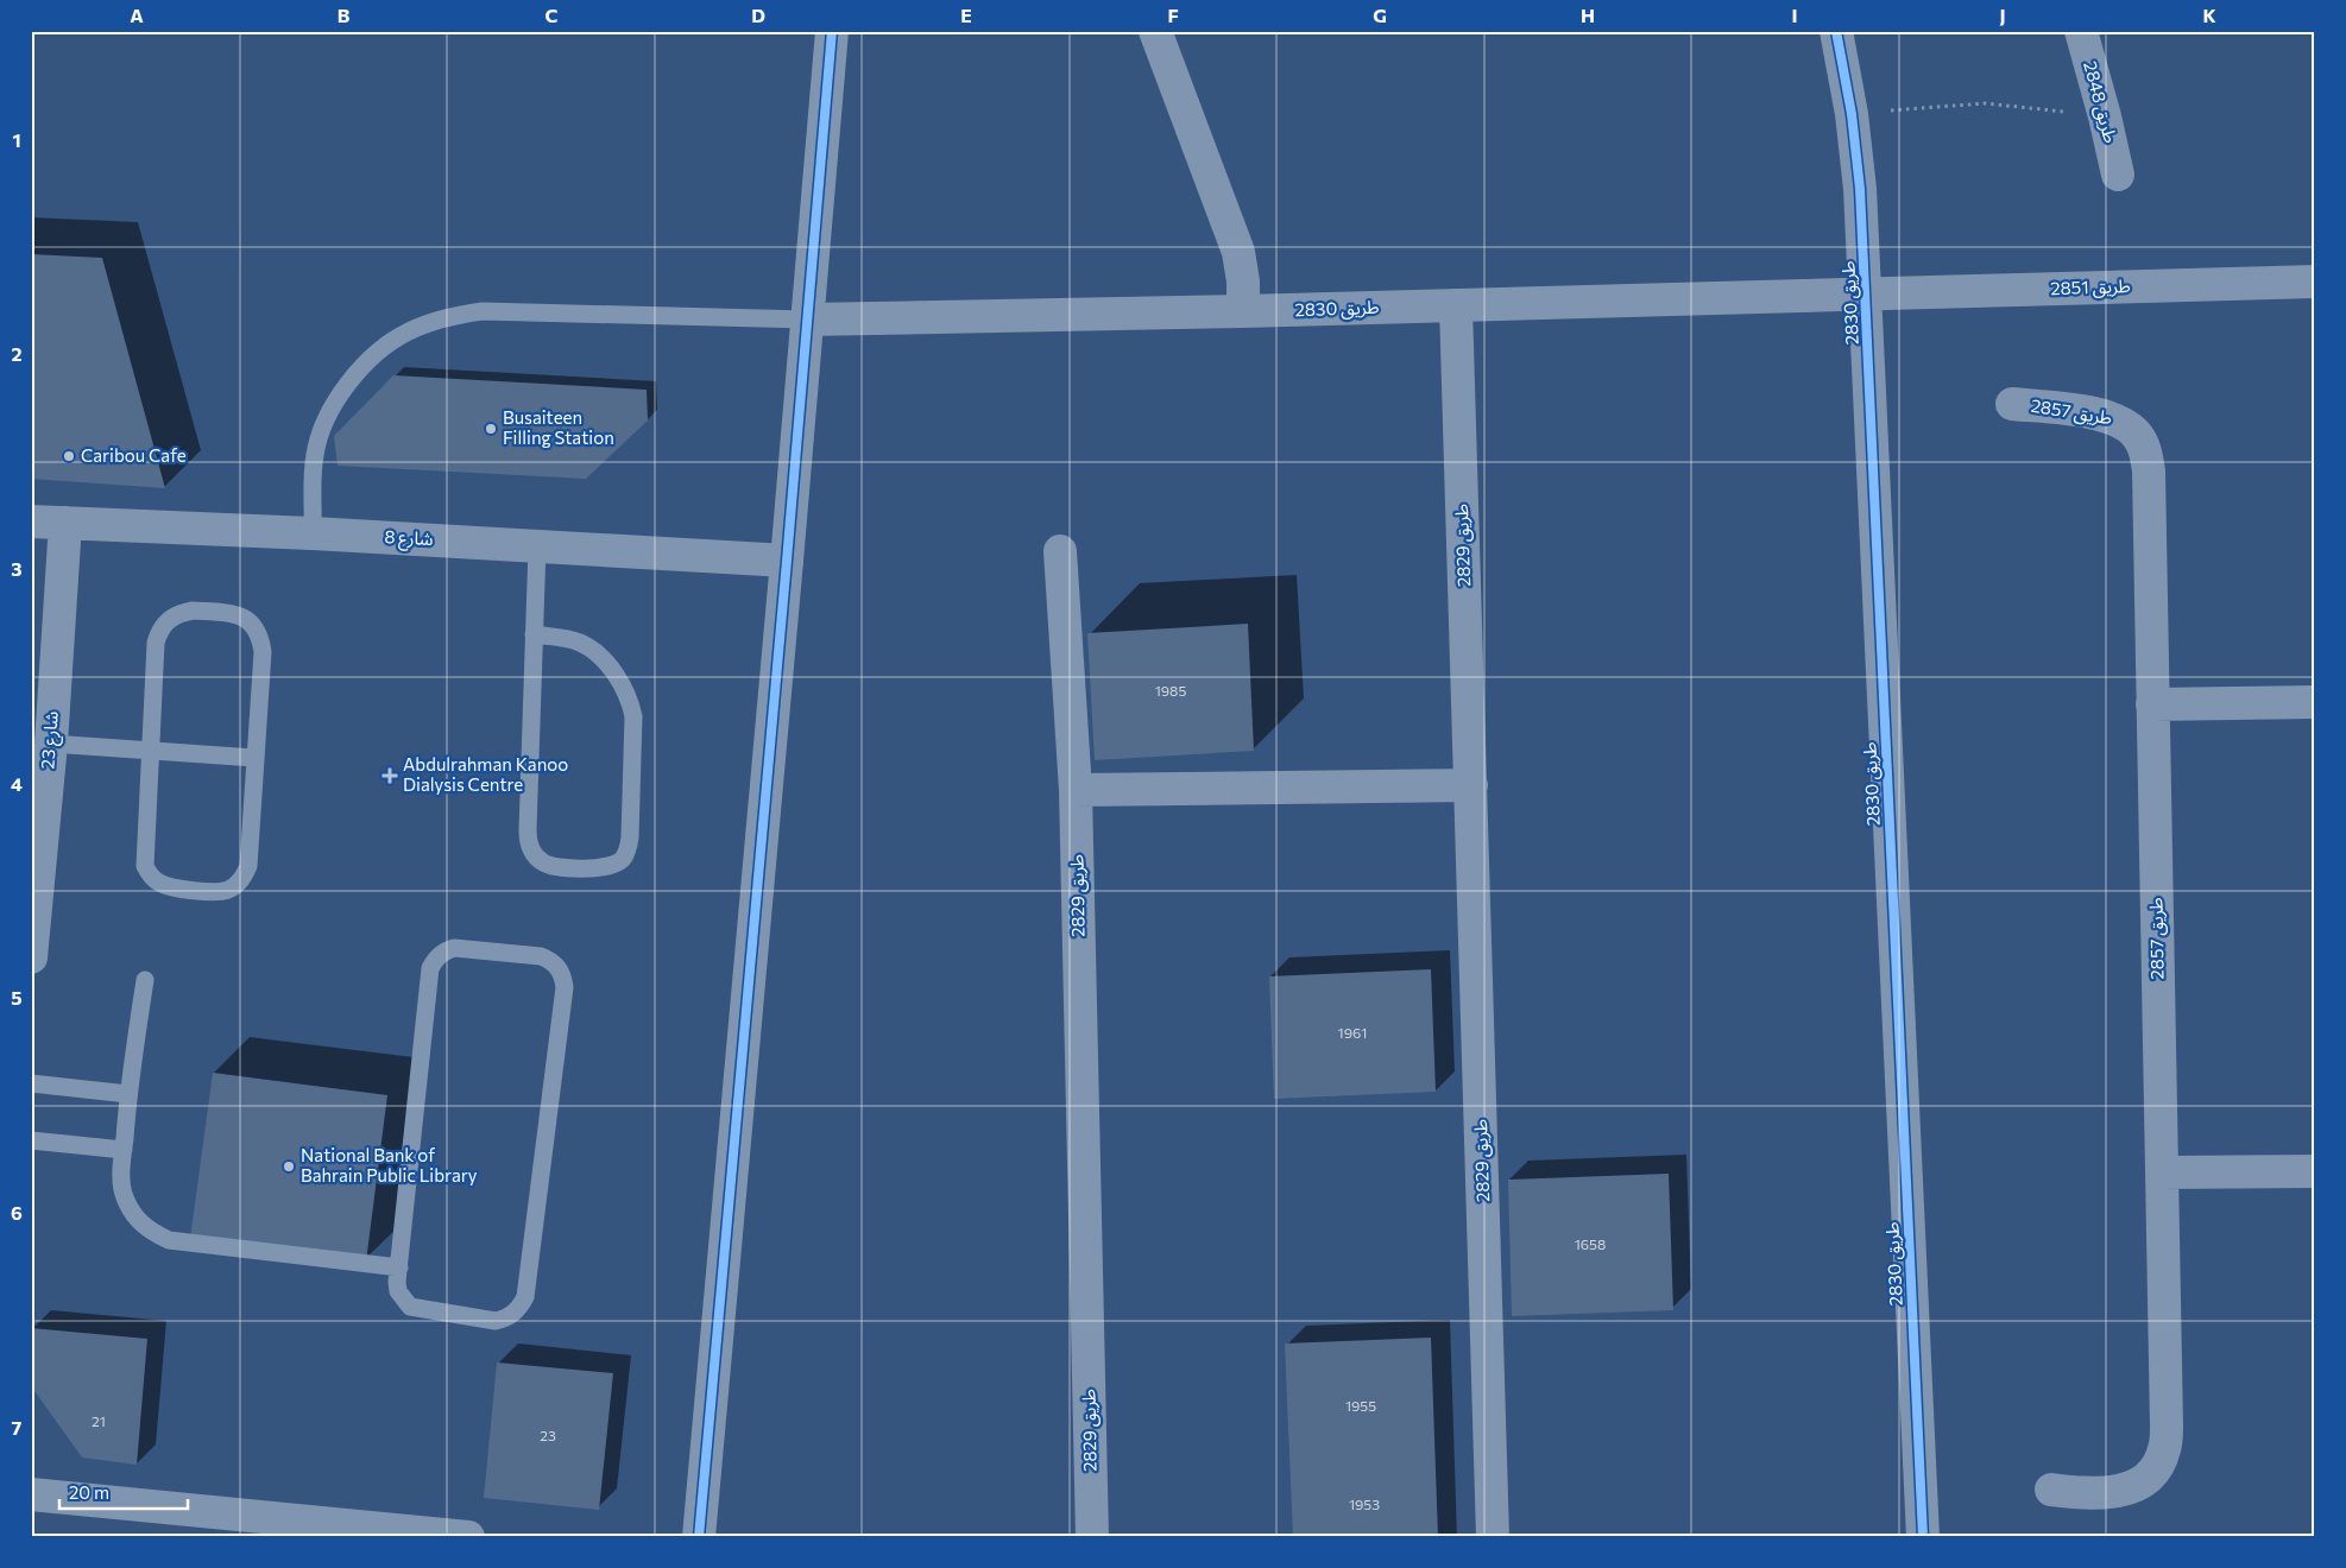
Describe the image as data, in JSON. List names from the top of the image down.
{
  "streets": {
    "street": [
      "طريق 2848",
      "طريق 2851",
      "طريق 2830",
      "طريق 2857",
      "شارع 8",
      "طريق 2829",
      "شارع 23"
    ]
  },
  "crossings": [
    ["طريق 2851", "طريق 2830"],
    ["طريق 2830", "طريق 2829"],
    ["شارع 8", "شارع 23"]
  ],
  "places": {
    "other": ["Busaiteen Filling Station", "Caribou Cafe", "National Bank of Bahrain Public Library"],
    "health": ["Abdulrahman Kanoo Dialysis Centre"]
  },
  "house_numbers": [
    "1985",
    "1961",
    "1658",
    "1955",
    "21",
    "23",
    "1953"
  ],
  "scale_bar": "20 m",
  "grid": {
    "columns": [
      "A",
      "B",
      "C",
      "D",
      "E",
      "F",
      "G",
      "H",
      "I",
      "J",
      "K"
    ],
    "rows": [
      "1",
      "2",
      "3",
      "4",
      "5",
      "6",
      "7"
    ]
  }
}
